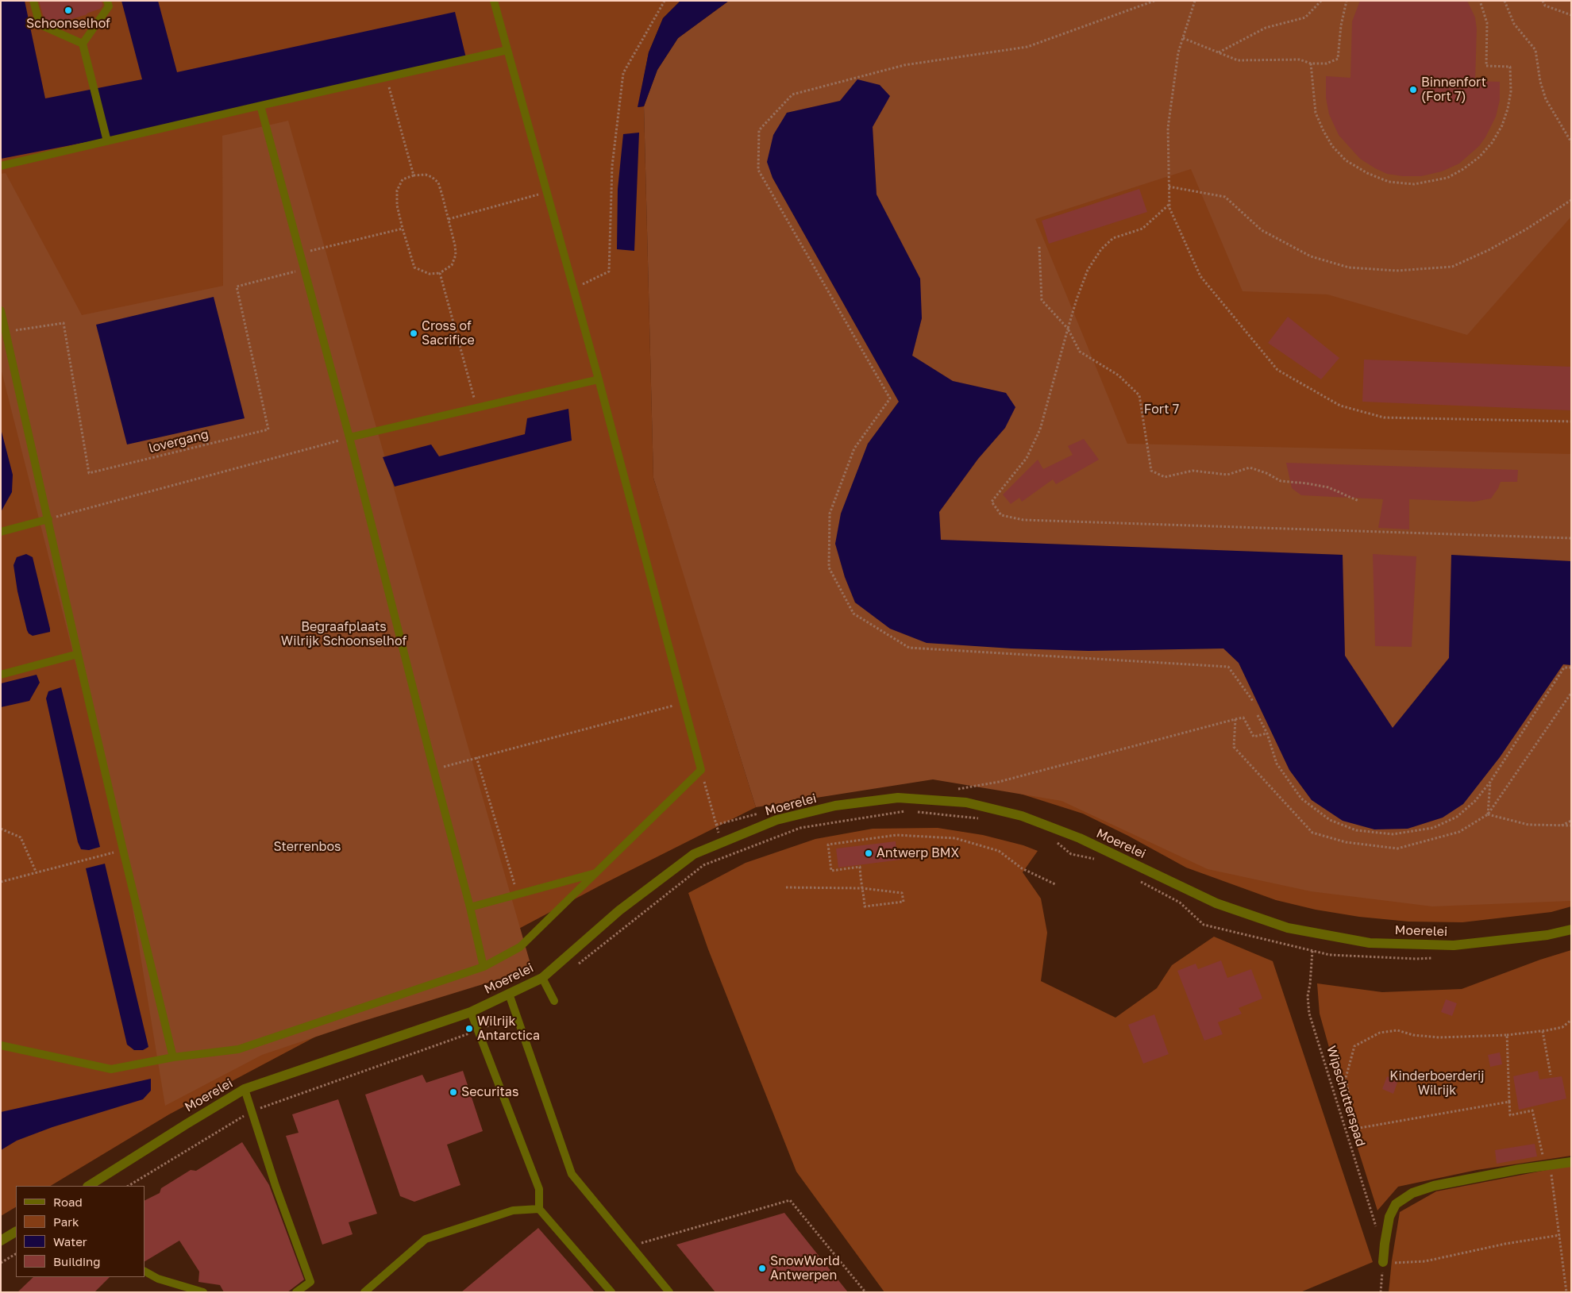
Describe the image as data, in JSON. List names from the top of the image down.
{
  "streets": {
    "street": ["Moerelei"],
    "path": ["lovergang", "Wipschutterspad"]
  },
  "parks": [
    "Fort 7",
    "Begraafplaats Wilrijk Schoonselhof",
    "Sterrenbos",
    "Kinderboerderij Wilrijk"
  ],
  "places": [
    "Schoonselhof",
    "Binnenfort (Fort 7)",
    "Cross of Sacrifice",
    "Antwerp BMX",
    "Wilrijk Antarctica",
    "Securitas",
    "SnowWorld Antwerpen"
  ],
  "legend": [
    "Road",
    "Park",
    "Water",
    "Building"
  ]
}
